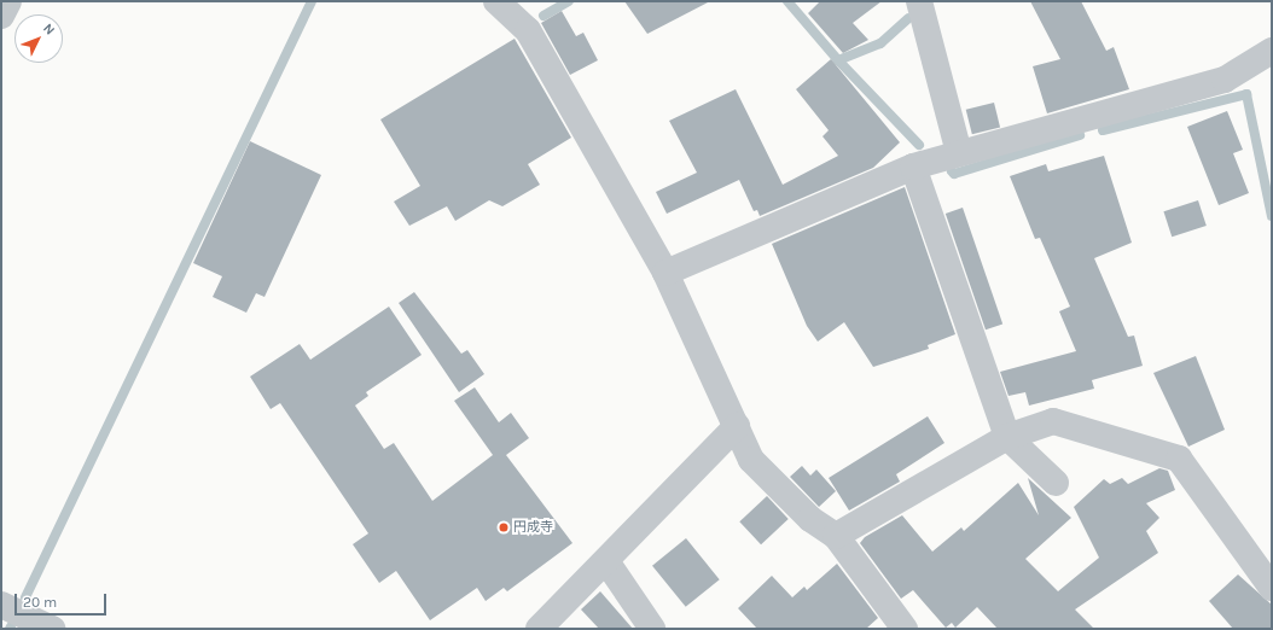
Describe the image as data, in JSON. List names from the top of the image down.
{
  "places": ["円成寺"],
  "scale_bar": "20 m",
  "north": "top right"
}
